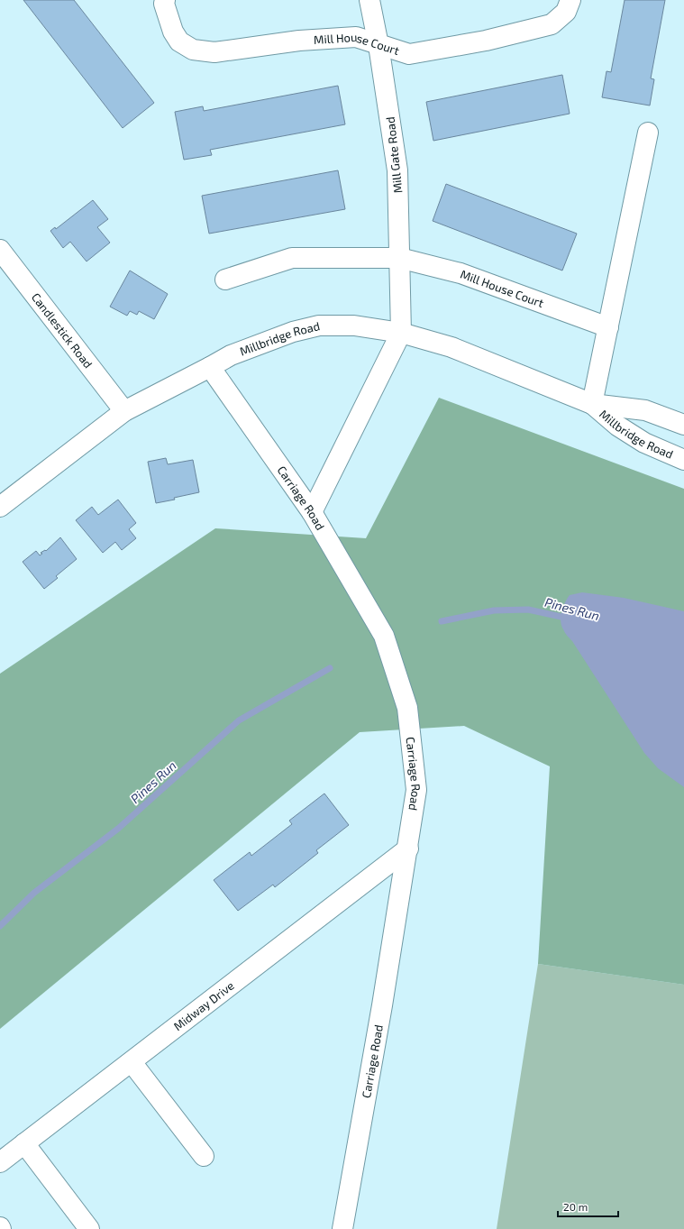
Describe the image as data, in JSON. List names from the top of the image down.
{
  "streets": {
    "street": [
      "Mill House Court",
      "Mill Gate Road",
      "Candlestick Road",
      "Millbridge Road",
      "Carriage Road",
      "Midway Drive"
    ]
  },
  "crossings": [
    ["Mill House Court", "Mill Gate Road"],
    ["Mill Gate Road", "Millbridge Road"],
    ["Candlestick Road", "Millbridge Road"],
    ["Millbridge Road", "Carriage Road"],
    ["Carriage Road", "Midway Drive"]
  ],
  "water": ["Pines Run"],
  "scale_bar": "20 m"
}
